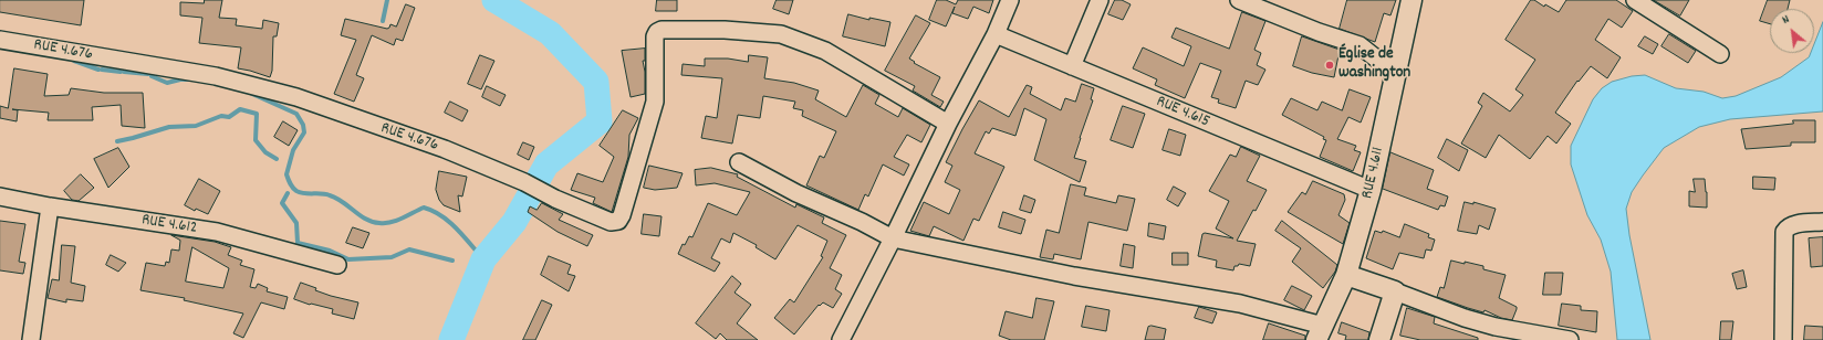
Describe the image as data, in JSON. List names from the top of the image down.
{
  "streets": {
    "street": [
      "RUE 4.676",
      "RUE 4.615",
      "RUE 4.611",
      "RUE 4.612"
    ]
  },
  "crossings": [
    ["RUE 4.615", "RUE 4.611"]
  ],
  "places": ["Église de washington"],
  "north": "top left"
}
